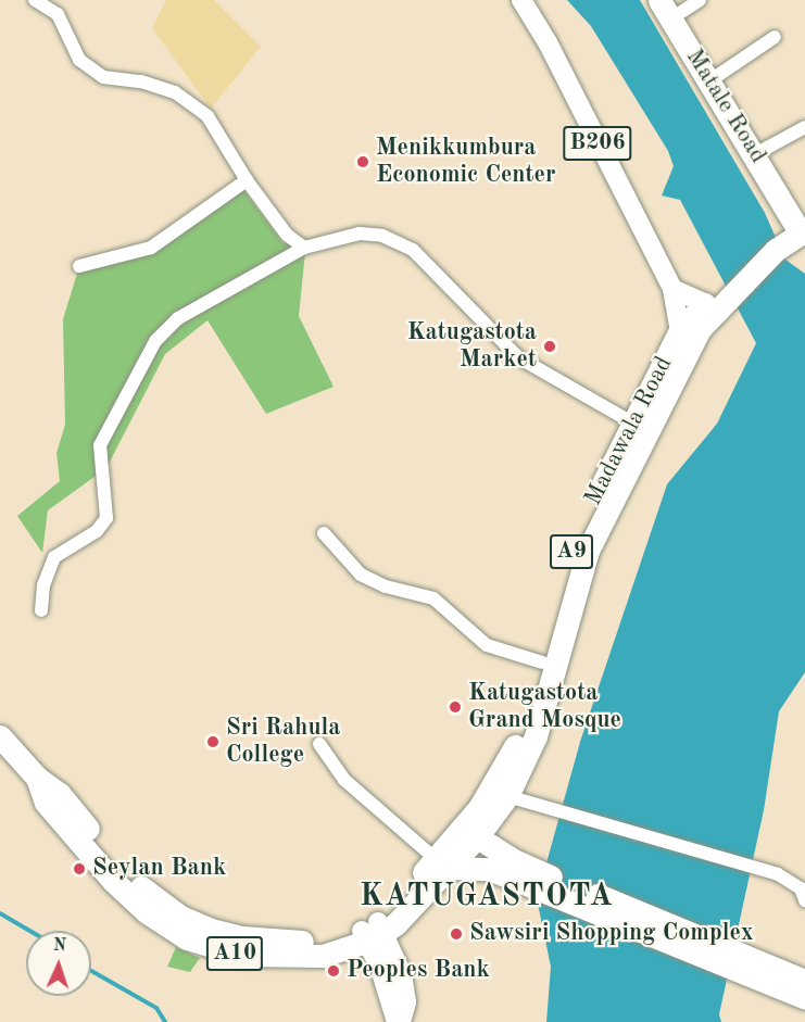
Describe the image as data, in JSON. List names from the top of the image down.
{
  "streets": {
    "highway": [
      "Matale Road",
      "Madawala Road",
      "A9",
      "A10"
    ],
    "main road": ["B206"]
  },
  "crossings": [
    ["Matale Road", "Madawala Road"],
    ["B206", "Madawala Road"]
  ],
  "districts": ["KATUGASTOTA"],
  "places": [
    "Menikkumbura Economic Center",
    "Katugastota Market",
    "Katugastota Grand Mosque",
    "Sri Rahula College",
    "Seylan Bank",
    "Sawsiri Shopping Complex",
    "Peoples Bank"
  ],
  "north": "top"
}
